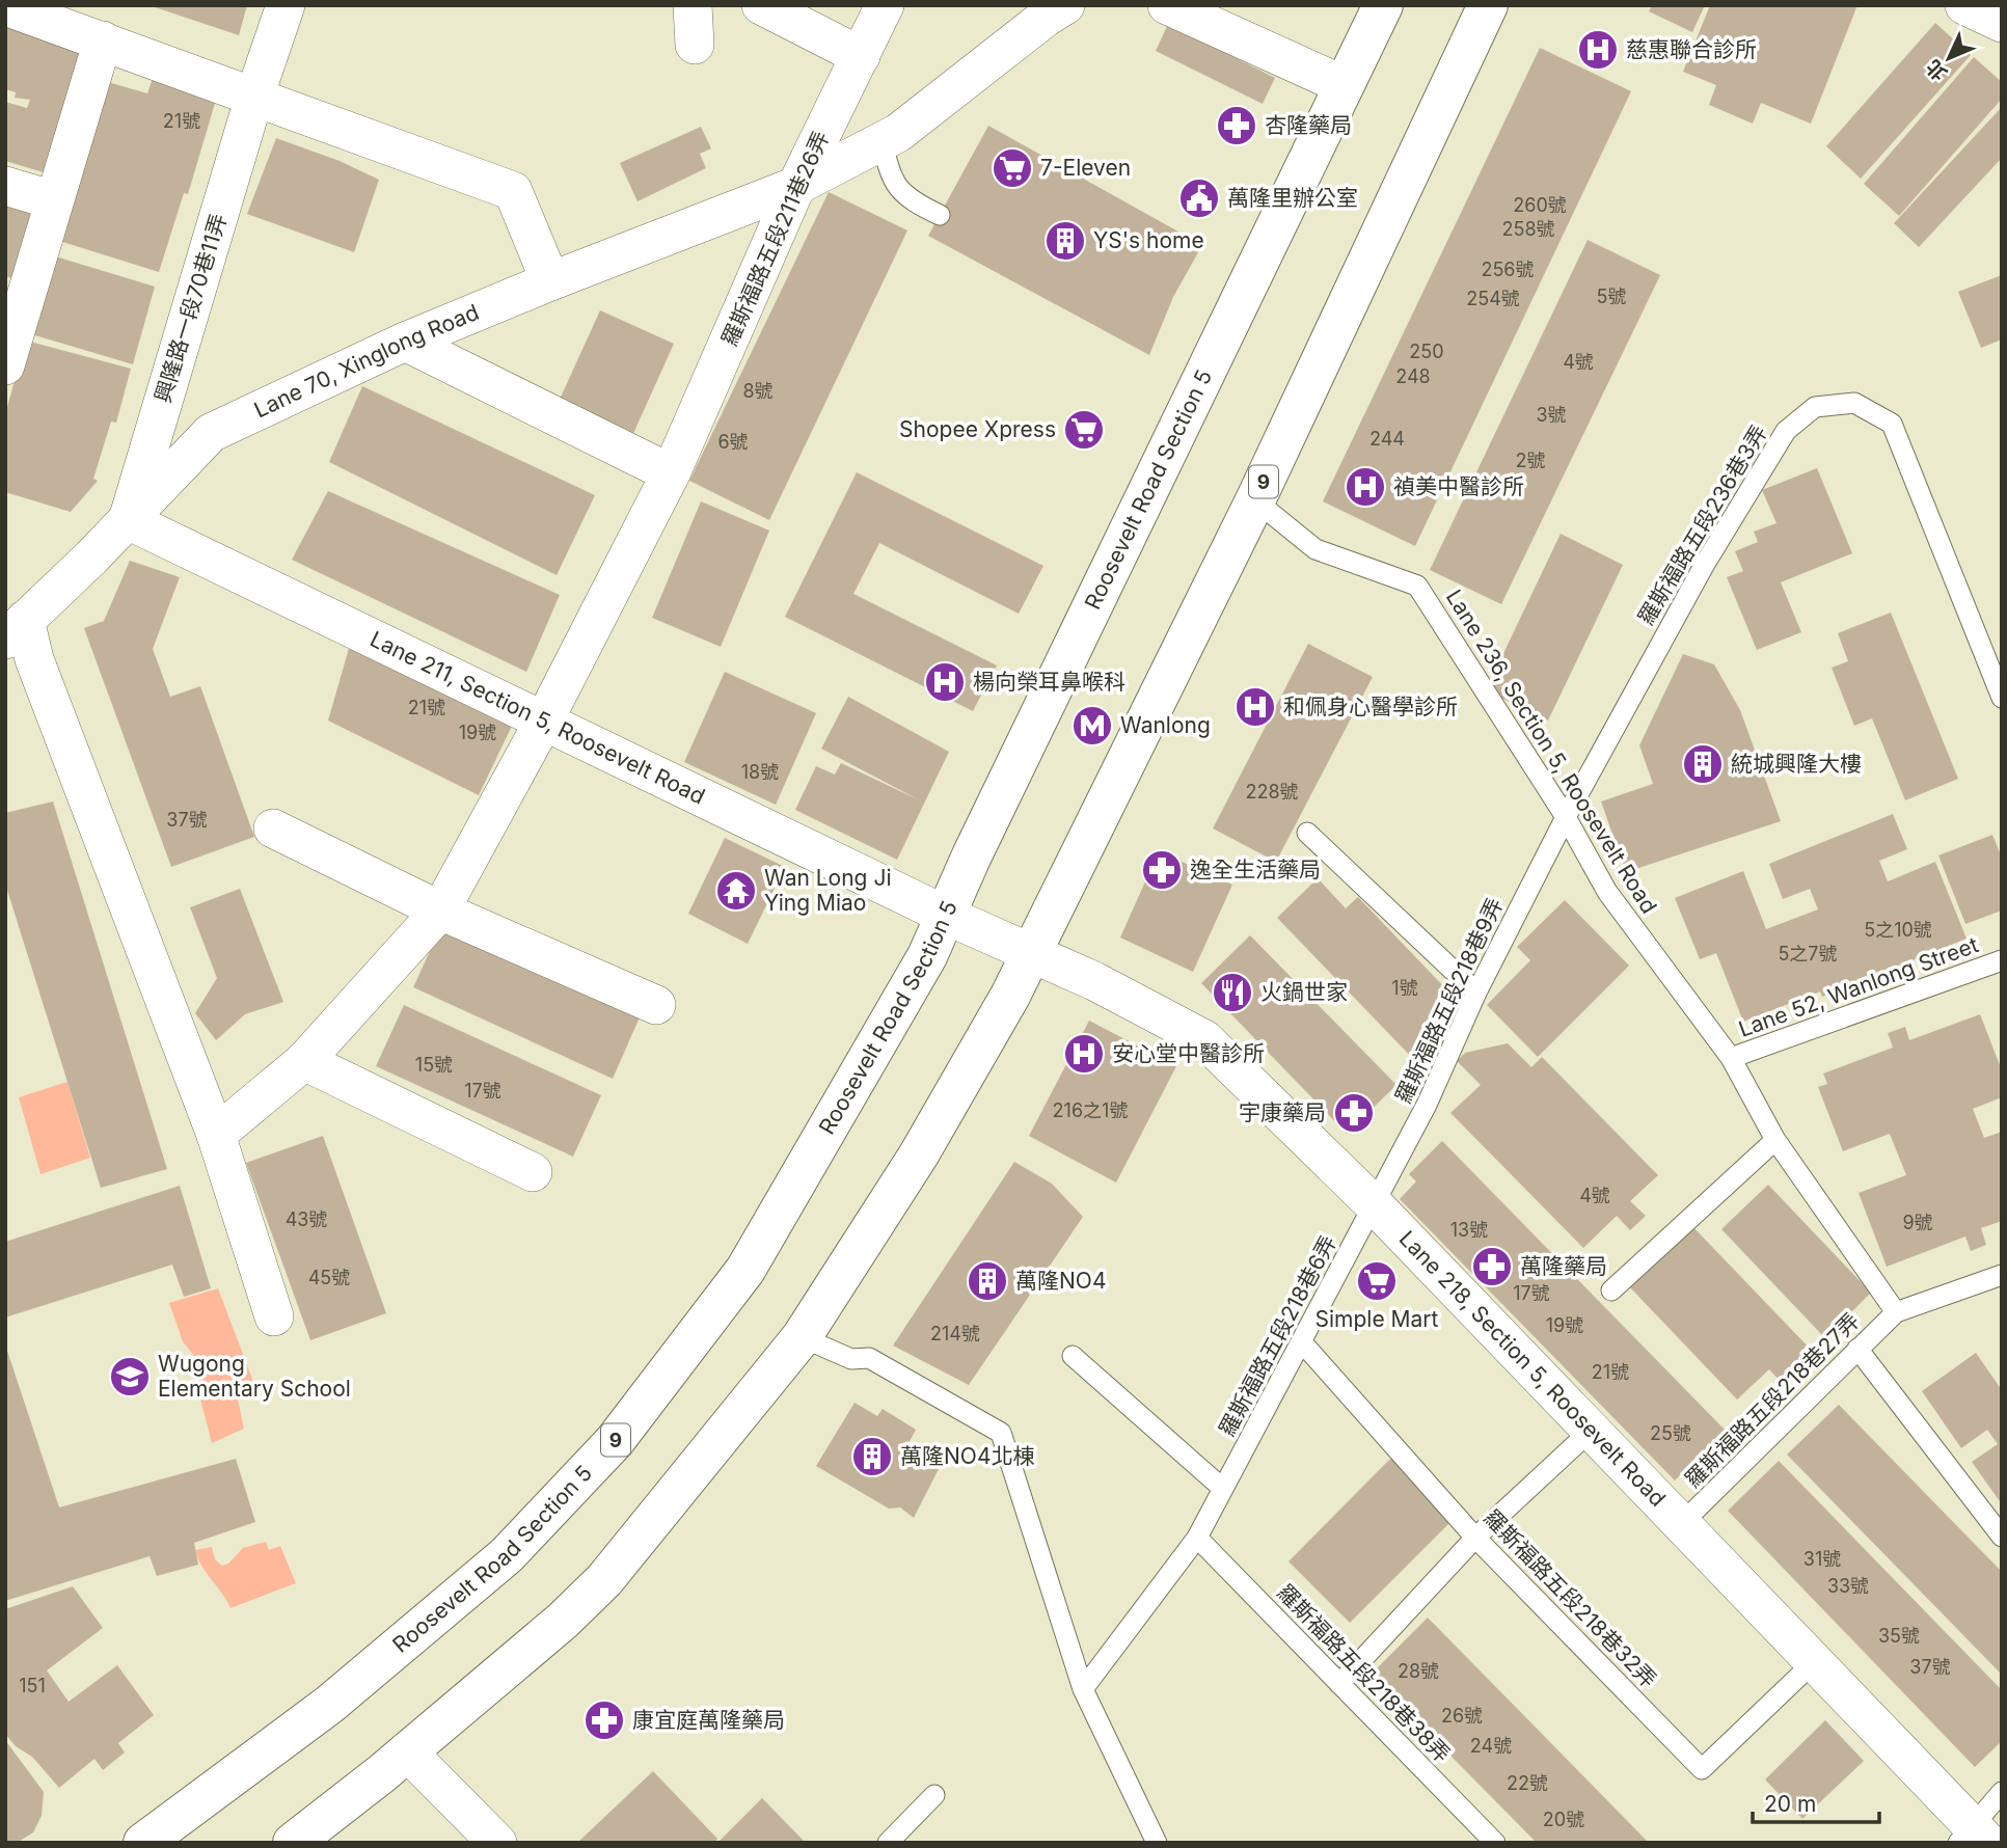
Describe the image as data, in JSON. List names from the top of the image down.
{
  "streets": {
    "main road": ["9", "Roosevelt Road Section 5"],
    "street": [
      "羅斯福路五段211巷26弄",
      "興隆路一段70巷11弄",
      "Lane 70, Xinglong Road",
      "Lane 211, Section 5, Roosevelt Road",
      "Lane 218, Section 5, Roosevelt Road"
    ],
    "lane": [
      "羅斯福路五段236巷3弄",
      "Lane 236, Section 5, Roosevelt Road",
      "Lane 52, Wanlong Street",
      "羅斯福路五段218巷9弄",
      "羅斯福路五段218巷6弄",
      "羅斯福路五段218巷27弄",
      "羅斯福路五段218巷32弄",
      "羅斯福路五段218巷38弄"
    ]
  },
  "crossings": [
    ["羅斯福路五段211巷26弄", "Lane 70, Xinglong Road"],
    ["羅斯福路五段211巷26弄", "Lane 211, Section 5, Roosevelt Road"],
    ["興隆路一段70巷11弄", "Lane 70, Xinglong Road"],
    ["興隆路一段70巷11弄", "Lane 211, Section 5, Roosevelt Road"],
    ["Lane 70, Xinglong Road", "Lane 211, Section 5, Roosevelt Road"],
    ["9", "Lane 211, Section 5, Roosevelt Road"],
    ["9", "Lane 236, Section 5, Roosevelt Road"],
    ["9", "Lane 218, Section 5, Roosevelt Road"],
    ["Roosevelt Road Section 5", "Lane 211, Section 5, Roosevelt Road"],
    ["羅斯福路五段236巷3弄", "Lane 236, Section 5, Roosevelt Road"],
    ["羅斯福路五段236巷3弄", "羅斯福路五段218巷9弄"],
    ["Lane 211, Section 5, Roosevelt Road", "Lane 218, Section 5, Roosevelt Road"],
    ["Lane 236, Section 5, Roosevelt Road", "Lane 52, Wanlong Street"],
    ["Lane 236, Section 5, Roosevelt Road", "羅斯福路五段218巷9弄"],
    ["Lane 236, Section 5, Roosevelt Road", "羅斯福路五段218巷27弄"],
    ["羅斯福路五段218巷9弄", "羅斯福路五段218巷6弄"],
    ["羅斯福路五段218巷9弄", "Lane 218, Section 5, Roosevelt Road"],
    ["羅斯福路五段218巷6弄", "Lane 218, Section 5, Roosevelt Road"],
    ["羅斯福路五段218巷6弄", "羅斯福路五段218巷32弄"],
    ["羅斯福路五段218巷6弄", "羅斯福路五段218巷38弄"],
    ["Lane 218, Section 5, Roosevelt Road", "羅斯福路五段218巷27弄"],
    ["Lane 218, Section 5, Roosevelt Road", "羅斯福路五段218巷32弄"]
  ],
  "places": {
    "hospital": [
      "慈惠聯合診所",
      "禎美中醫診所",
      "楊向榮耳鼻喉科",
      "和佩身心醫學診所",
      "安心堂中醫診所"
    ],
    "pharmacy": [
      "杏隆藥局",
      "逸全生活藥局",
      "宇康藥局",
      "萬隆藥局",
      "康宜庭萬隆藥局"
    ],
    "supermarket": ["7-Eleven", "Shopee Xpress", "Simple Mart"],
    "public building": ["萬隆里辦公室"],
    "building": [
      "YS's home",
      "統城興隆大樓",
      "萬隆NO4",
      "萬隆NO4北棟"
    ],
    "metro station": ["Wanlong"],
    "temple": ["Wan Long Ji Ying Miao"],
    "restaurant": ["火鍋世家"],
    "school or university": ["Wugong Elementary School"]
  },
  "house_numbers": [
    "21號",
    "260號",
    "258號",
    "256號",
    "5號",
    "254號",
    "250",
    "4號",
    "248",
    "8號",
    "3號",
    "244",
    "6號",
    "2號",
    "21號",
    "19號",
    "18號",
    "228號",
    "37號",
    "5之10號",
    "5之7號",
    "1號",
    "15號",
    "17號",
    "216之1號",
    "4號",
    "43號",
    "9號",
    "13號",
    "45號",
    "17號",
    "19號",
    "214號",
    "21號",
    "25號",
    "31號",
    "33號",
    "35號",
    "37號",
    "28號",
    "151",
    "26號",
    "24號",
    "22號",
    "20號"
  ],
  "scale_bar": "20 m",
  "north": "bottom left"
}
